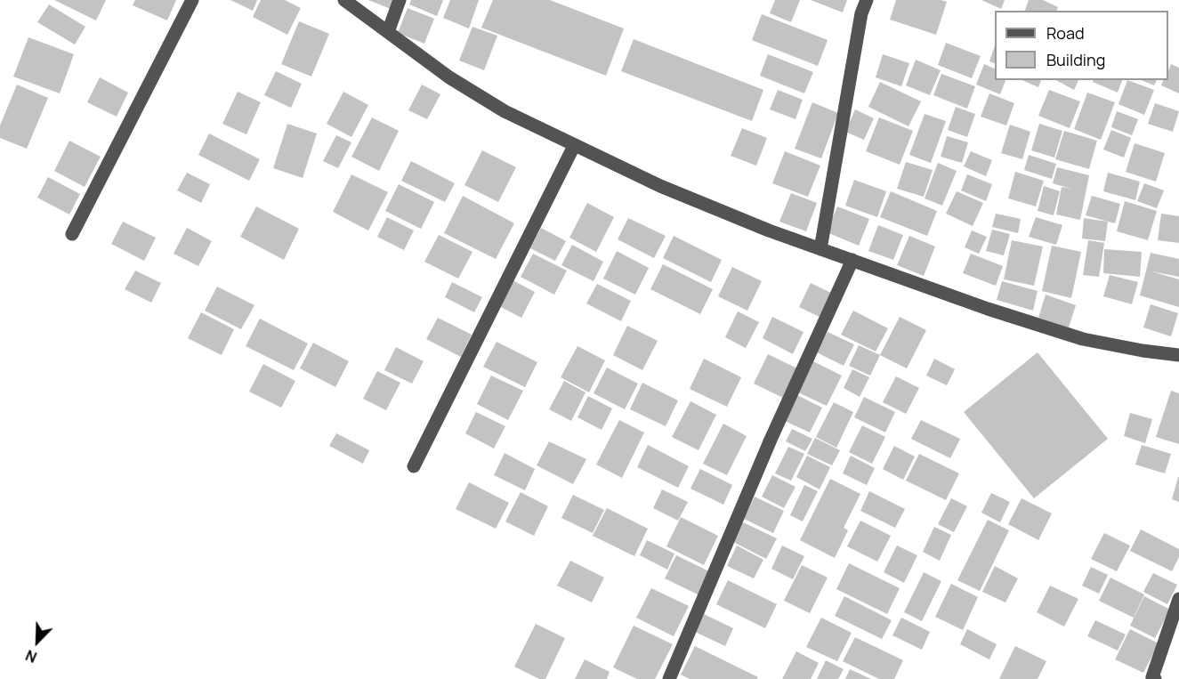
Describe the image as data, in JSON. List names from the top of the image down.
{
  "legend": ["Road", "Building"],
  "north": "bottom left"
}
